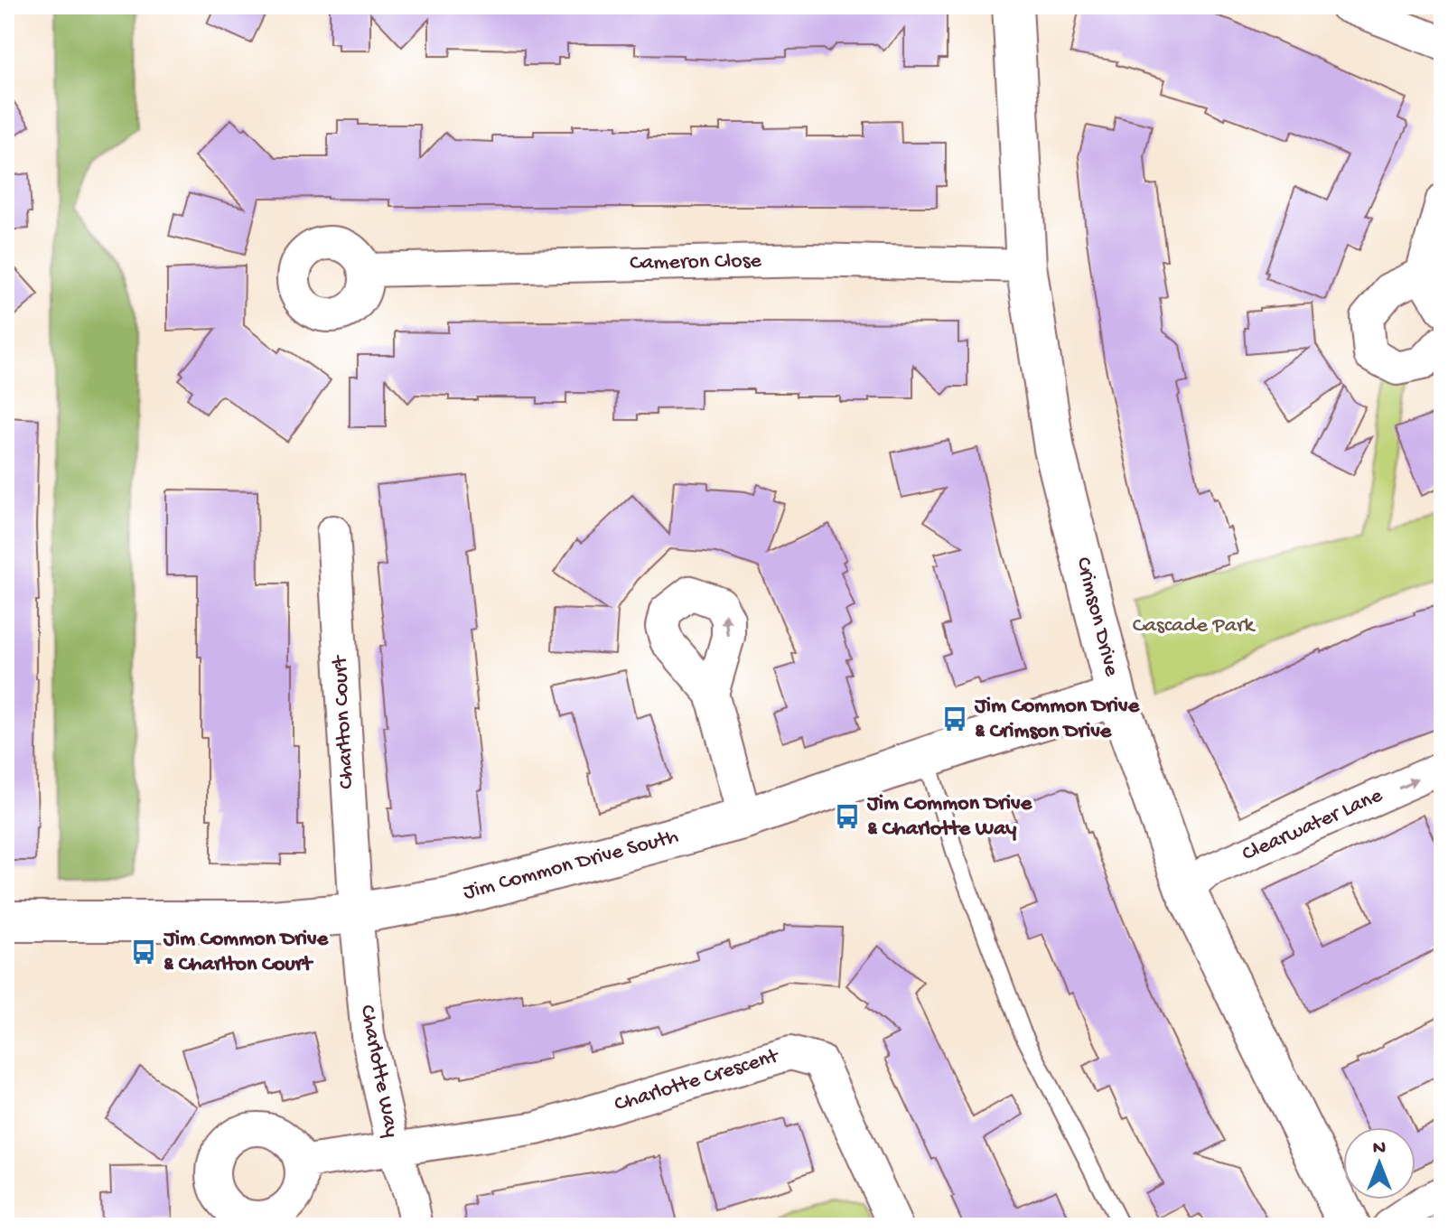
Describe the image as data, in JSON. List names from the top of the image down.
{
  "streets": {
    "street": [
      "Cameron Close",
      "Crimson Drive",
      "Charlton Court",
      "Clearwater Lane",
      "Jim Common Drive South",
      "Charlotte Way",
      "Charlotte Crescent"
    ]
  },
  "crossings": [
    ["Cameron Close", "Crimson Drive"],
    ["Crimson Drive", "Clearwater Lane"],
    ["Crimson Drive", "Jim Common Drive South"],
    ["Charlton Court", "Jim Common Drive South"],
    ["Charlton Court", "Charlotte Way"],
    ["Jim Common Drive South", "Charlotte Way"],
    ["Charlotte Way", "Charlotte Crescent"]
  ],
  "one_way": ["Clearwater Lane"],
  "parks": ["Cascade Park"],
  "places": {
    "bus stop": ["Jim Common Drive & Crimson Drive", "Jim Common Drive & Charlotte Way", "Jim Common Drive & Charlton Court"]
  },
  "north": "top"
}
